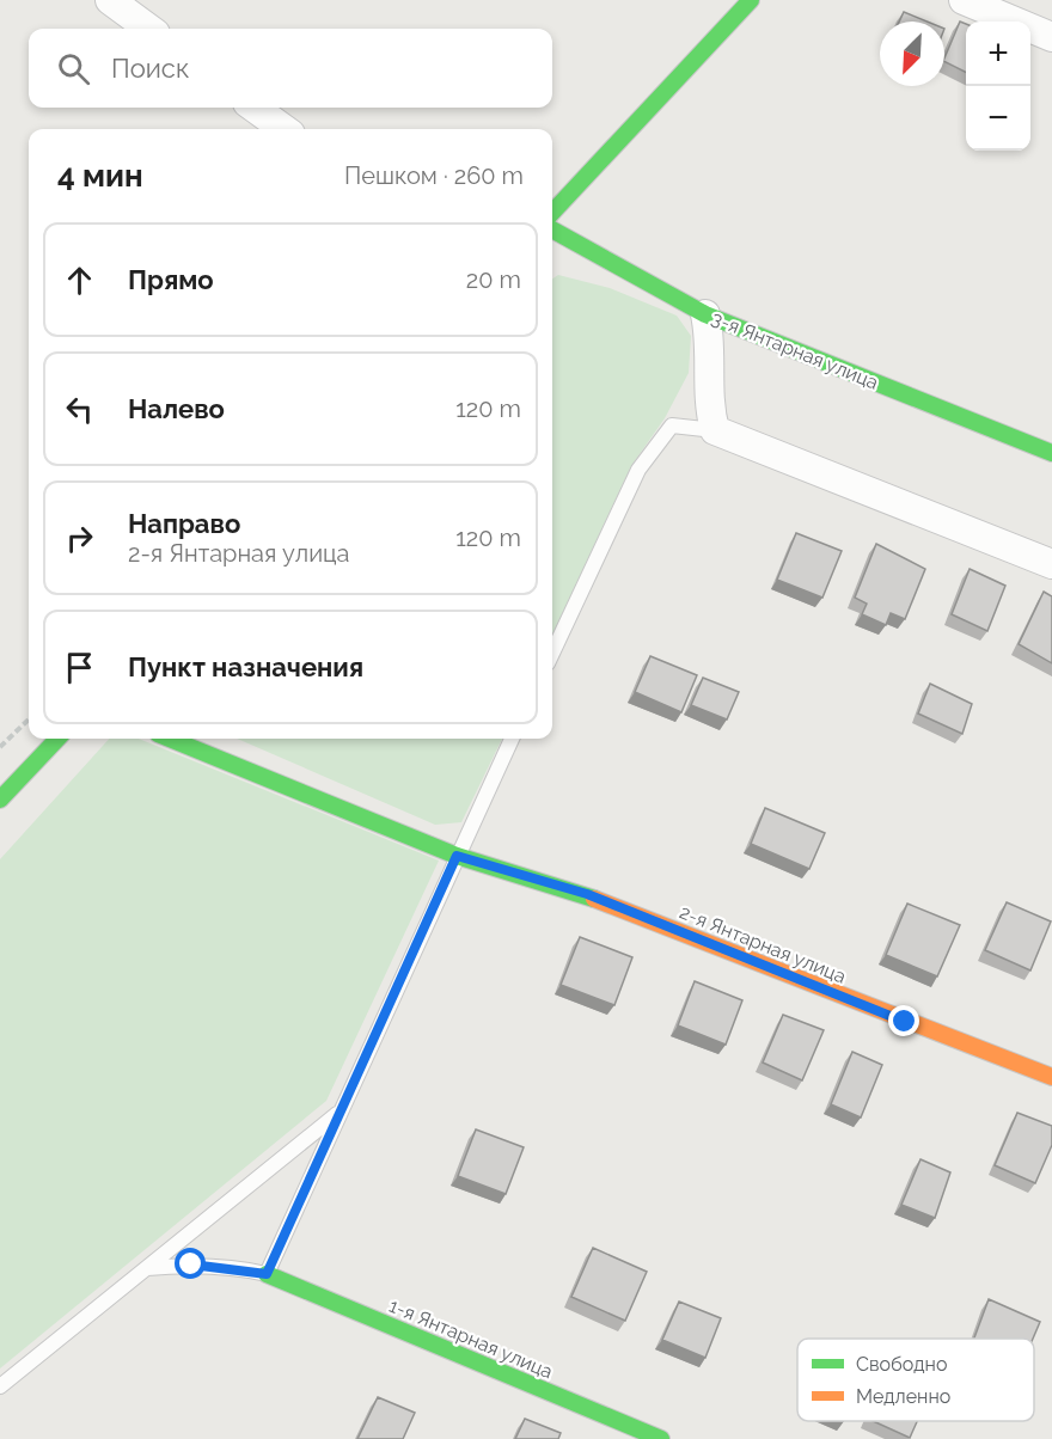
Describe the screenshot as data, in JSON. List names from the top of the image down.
{
  "streets": {
    "street": ["3-я Янтарная улица", "2-я Янтарная улица", "1-я Янтарная улица"]
  },
  "legend": ["Свободно", "Медленно"],
  "north": "bottom left",
  "page": {
    "map_buttons": ["+", "−"],
    "search": "Поиск",
    "heading": ["4 мин", "Пешком · 260 m"],
    "list": [
      ["Прямо", "20 m"],
      ["Налево", "120 m"],
      ["Направо", "2-я Янтарная улица", "120 m"],
      "Пункт назначения"
    ]
  }
}
